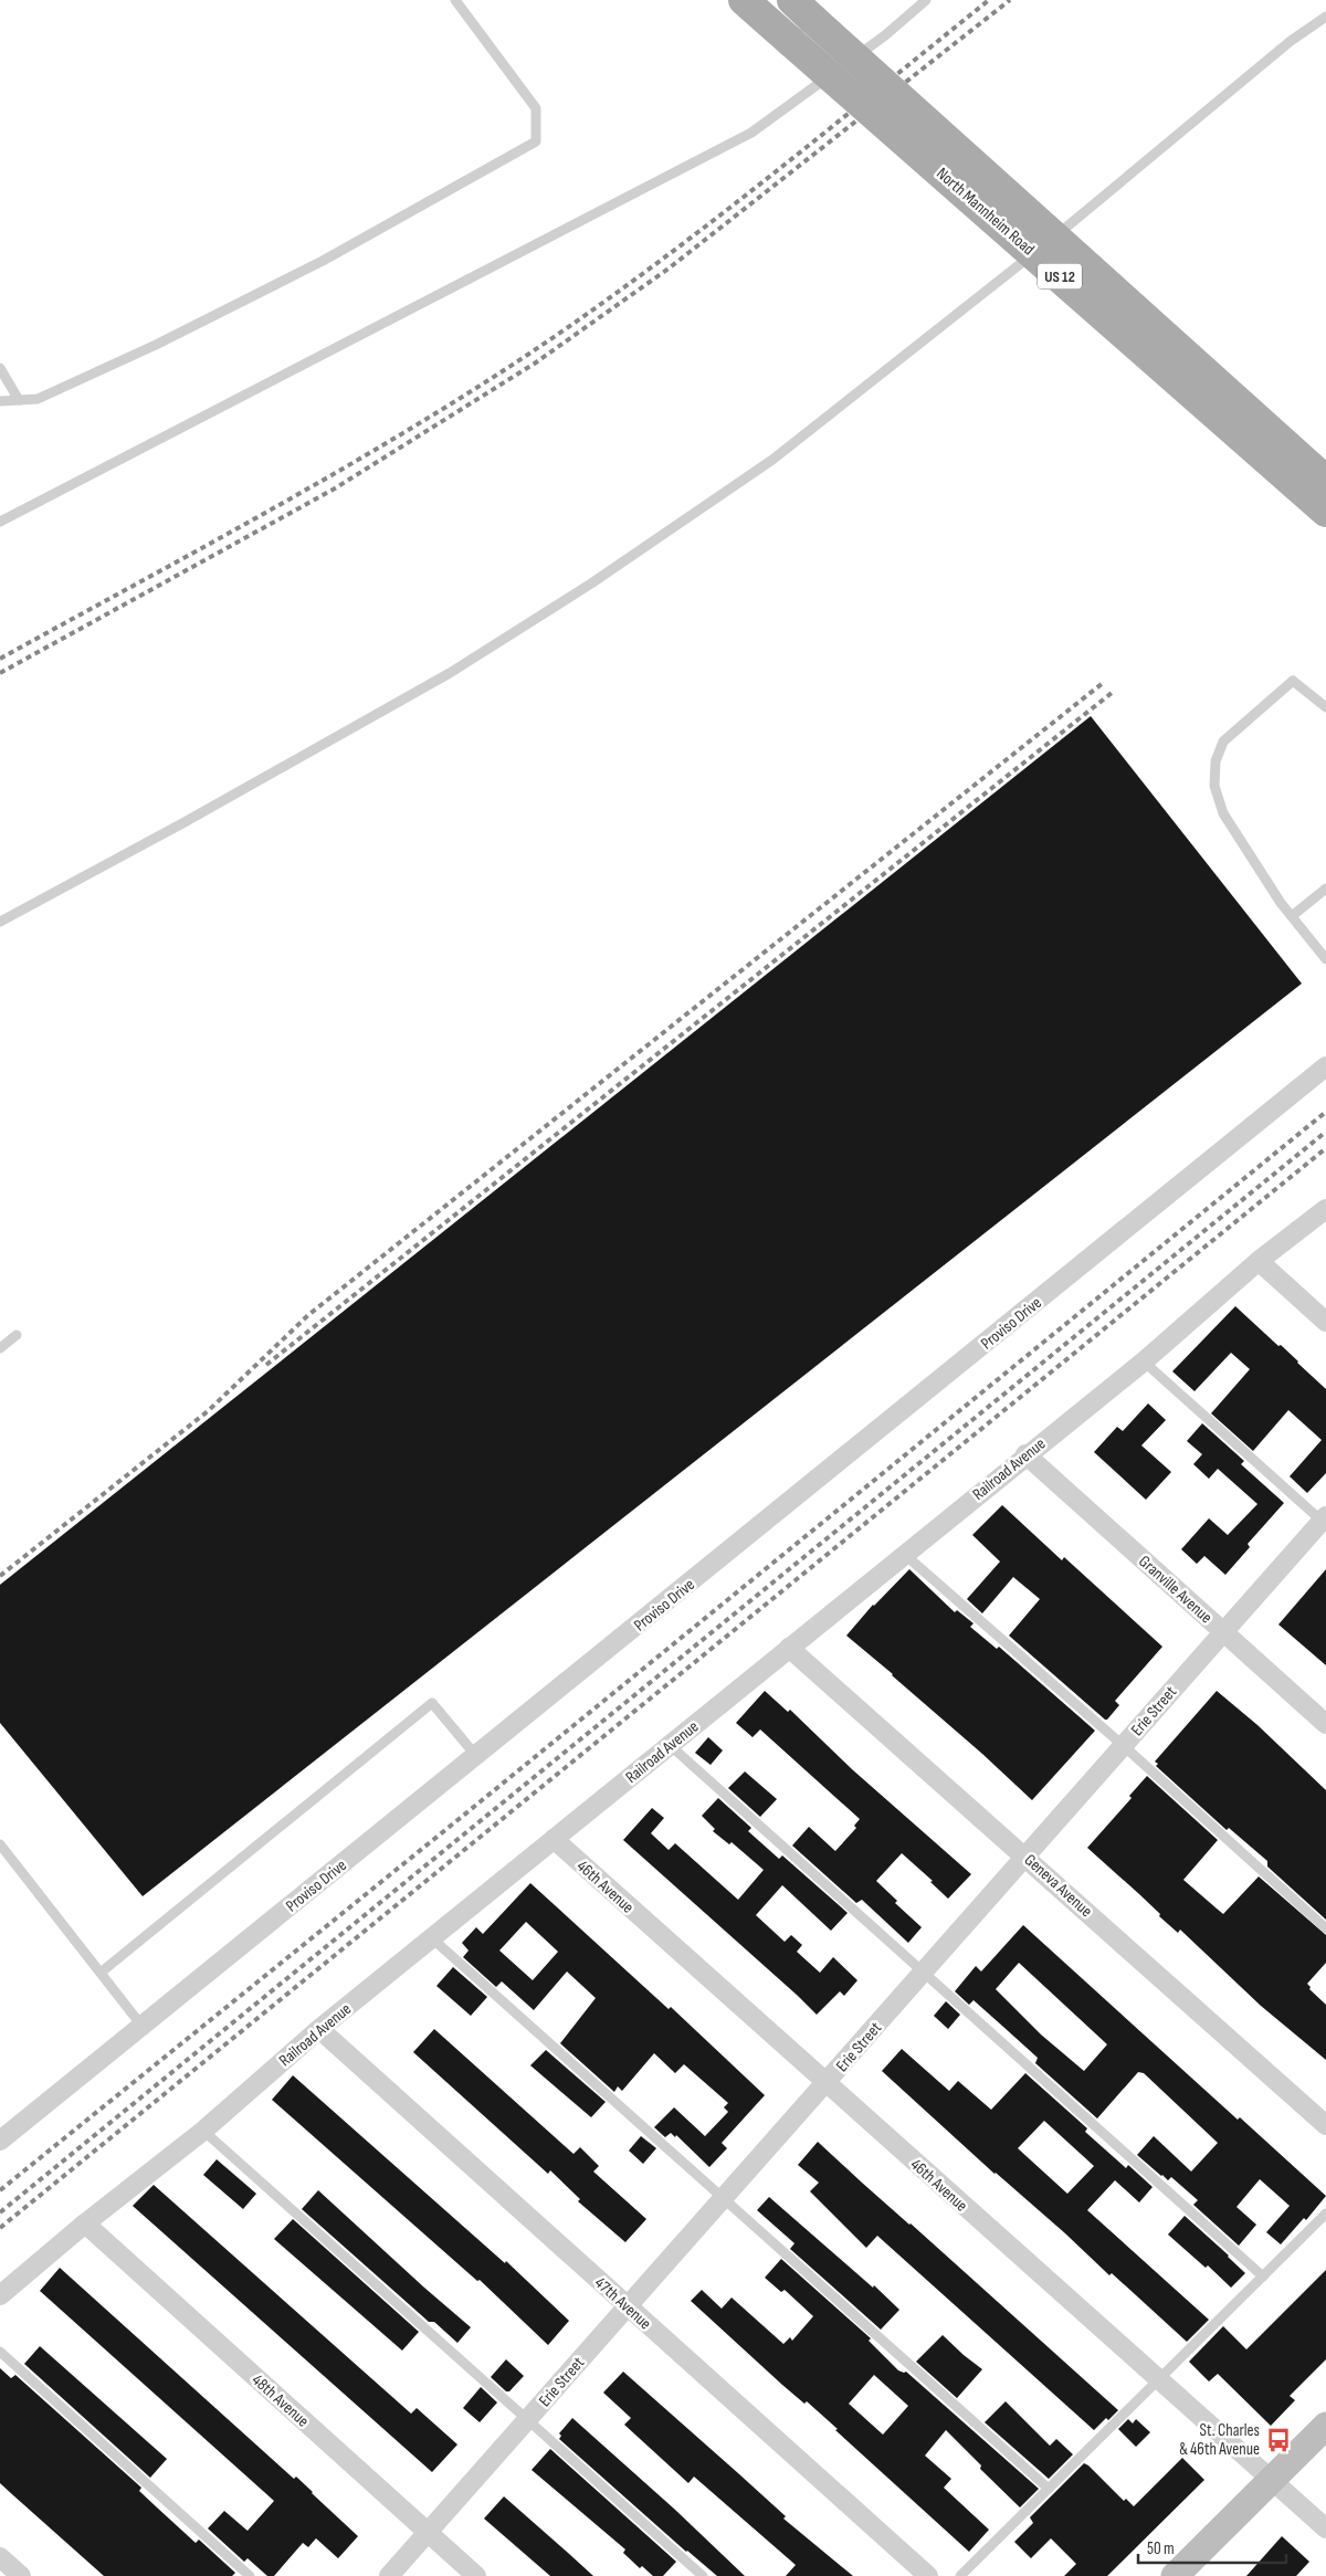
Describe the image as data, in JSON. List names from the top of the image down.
{
  "streets": {
    "main road": ["North Mannheim Road", "US 12"],
    "street": [
      "Proviso Drive",
      "Railroad Avenue",
      "Granville Avenue",
      "Erie Street",
      "Geneva Avenue",
      "46th Avenue",
      "47th Avenue",
      "48th Avenue"
    ]
  },
  "crossings": [
    ["Railroad Avenue", "Granville Avenue"],
    ["Railroad Avenue", "Geneva Avenue"],
    ["Railroad Avenue", "46th Avenue"],
    ["Railroad Avenue", "47th Avenue"],
    ["Railroad Avenue", "48th Avenue"],
    ["Granville Avenue", "Erie Street"],
    ["Erie Street", "Geneva Avenue"],
    ["Erie Street", "46th Avenue"],
    ["Erie Street", "47th Avenue"],
    ["Erie Street", "48th Avenue"]
  ],
  "places": {
    "bus stop": ["St. Charles & 46th Avenue"]
  },
  "scale_bar": "50 m"
}
